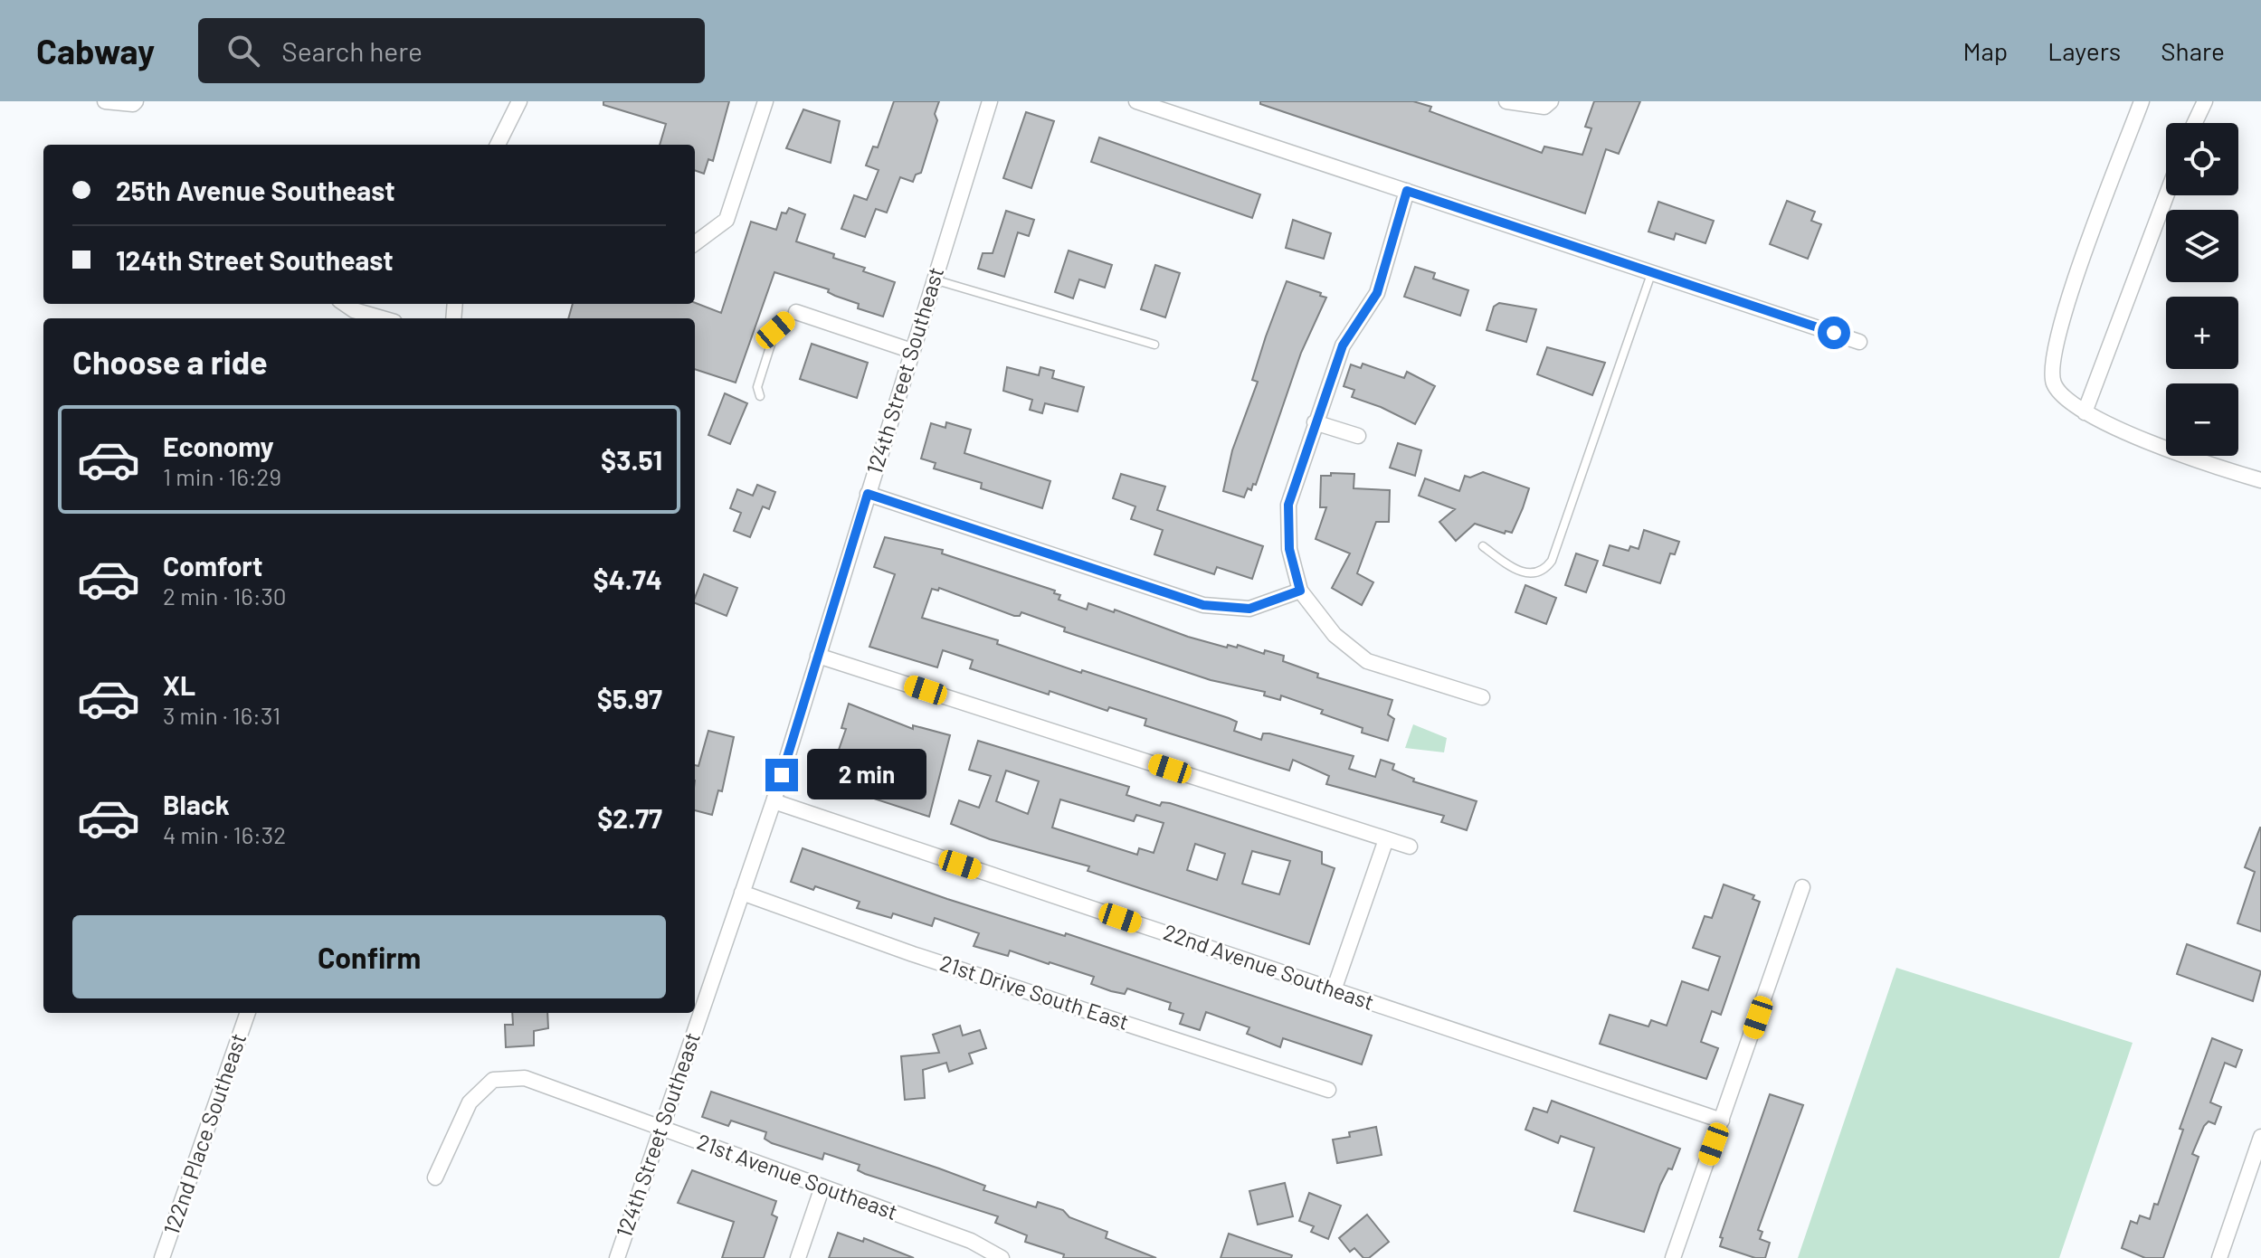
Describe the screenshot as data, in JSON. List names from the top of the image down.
{
  "streets": {
    "street": [
      "124th Street Southeast",
      "22nd Avenue Southeast",
      "21st Drive South East",
      "122nd Place Southeast",
      "21st Avenue Southeast"
    ]
  },
  "crossings": [
    ["124th Street Southeast", "22nd Avenue Southeast"],
    ["124th Street Southeast", "21st Drive South East"],
    ["124th Street Southeast", "21st Avenue Southeast"]
  ],
  "page": {
    "header": "Cabway",
    "search": "Search here",
    "nav": ["Map", "Layers", "Share"],
    "map_buttons": ["+", "−"],
    "banner": ["25th Avenue Southeast", "124th Street Southeast"],
    "heading": "Choose a ride",
    "list": [
      {
        "name": "Economy",
        "note": "1 min · 16:29",
        "value": "$3.51"
      },
      {
        "name": "Comfort",
        "note": "2 min · 16:30",
        "value": "$4.74"
      },
      {
        "name": "XL",
        "note": "3 min · 16:31",
        "value": "$5.97"
      },
      {
        "name": "Black",
        "note": "4 min · 16:32",
        "value": "$2.77"
      }
    ],
    "bubble": "2 min",
    "buttons": "Confirm"
  }
}
